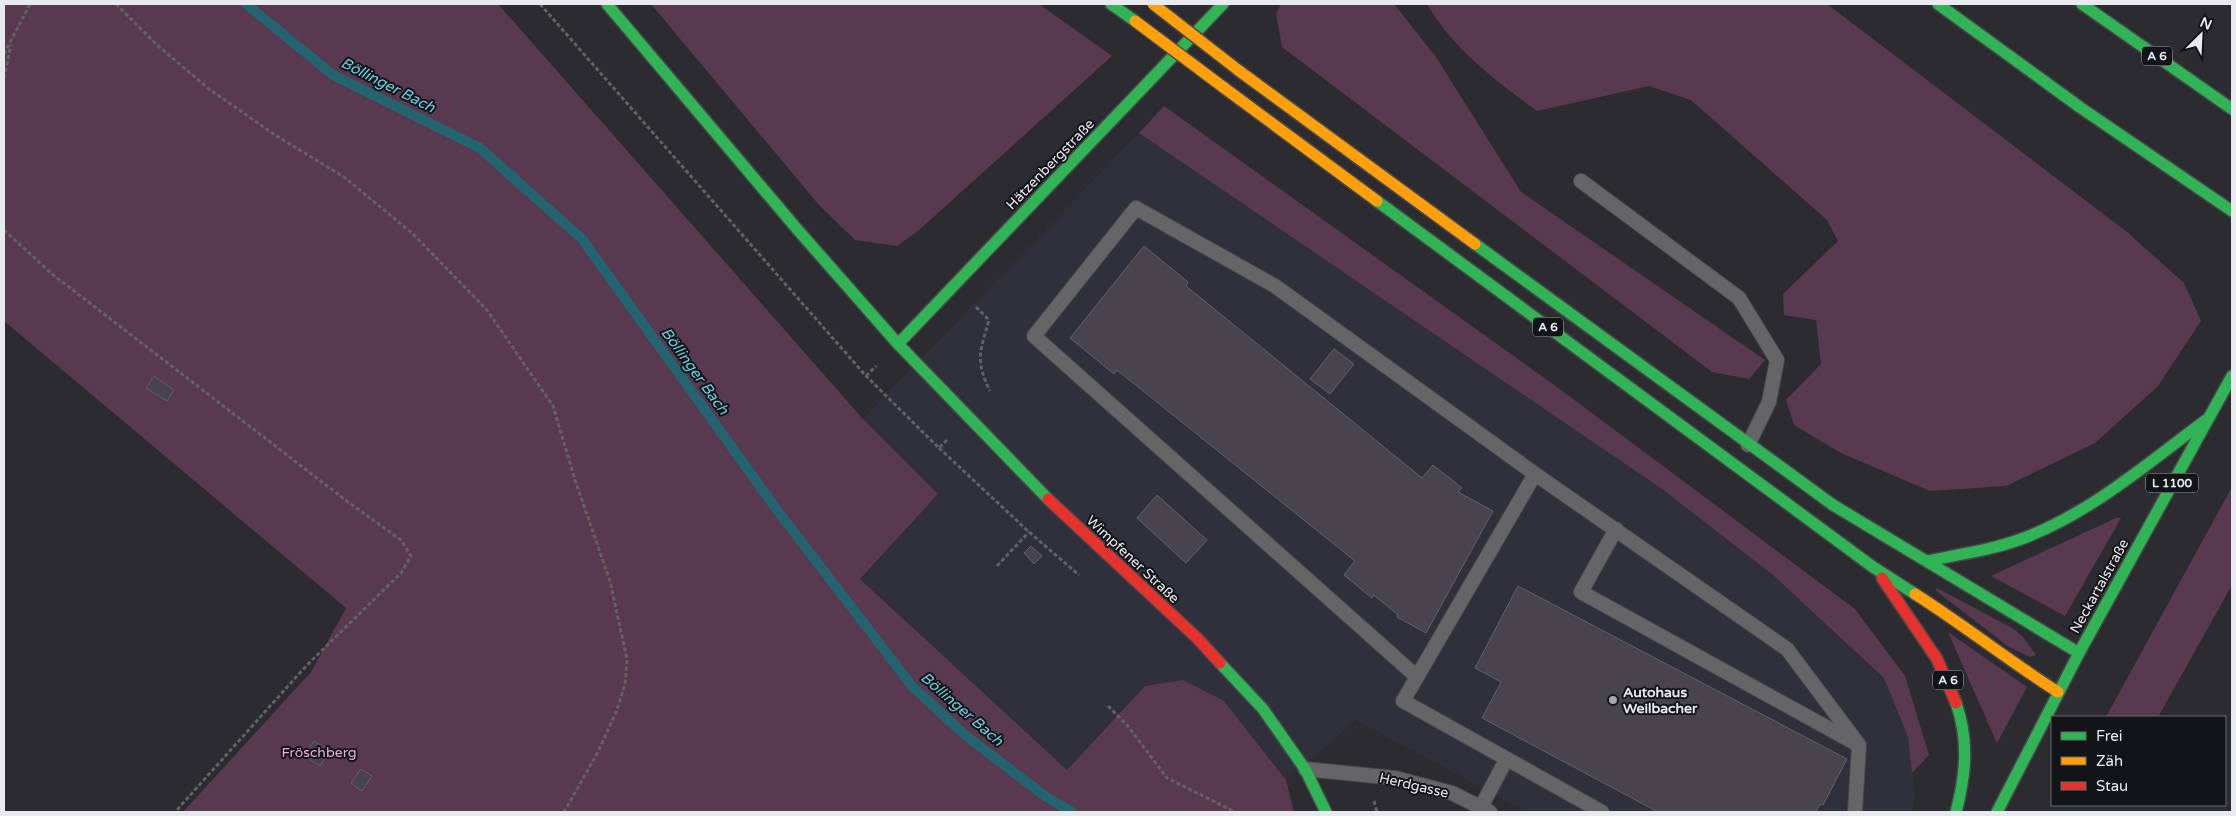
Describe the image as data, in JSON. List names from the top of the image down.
{
  "streets": {
    "main road": [
      "A 6",
      "Hätzenbergstraße",
      "L 1100",
      "Wimpfener Straße",
      "Neckartalstraße"
    ],
    "lane": ["Herdgasse"]
  },
  "crossings": [
    ["Hätzenbergstraße", "Wimpfener Straße"],
    ["Wimpfener Straße", "Herdgasse"]
  ],
  "water": ["Böllinger Bach"],
  "parks": ["Fröschberg"],
  "places": ["Autohaus Weilbacher"],
  "legend": ["Frei", "Zäh", "Stau"],
  "north": "top right"
}
